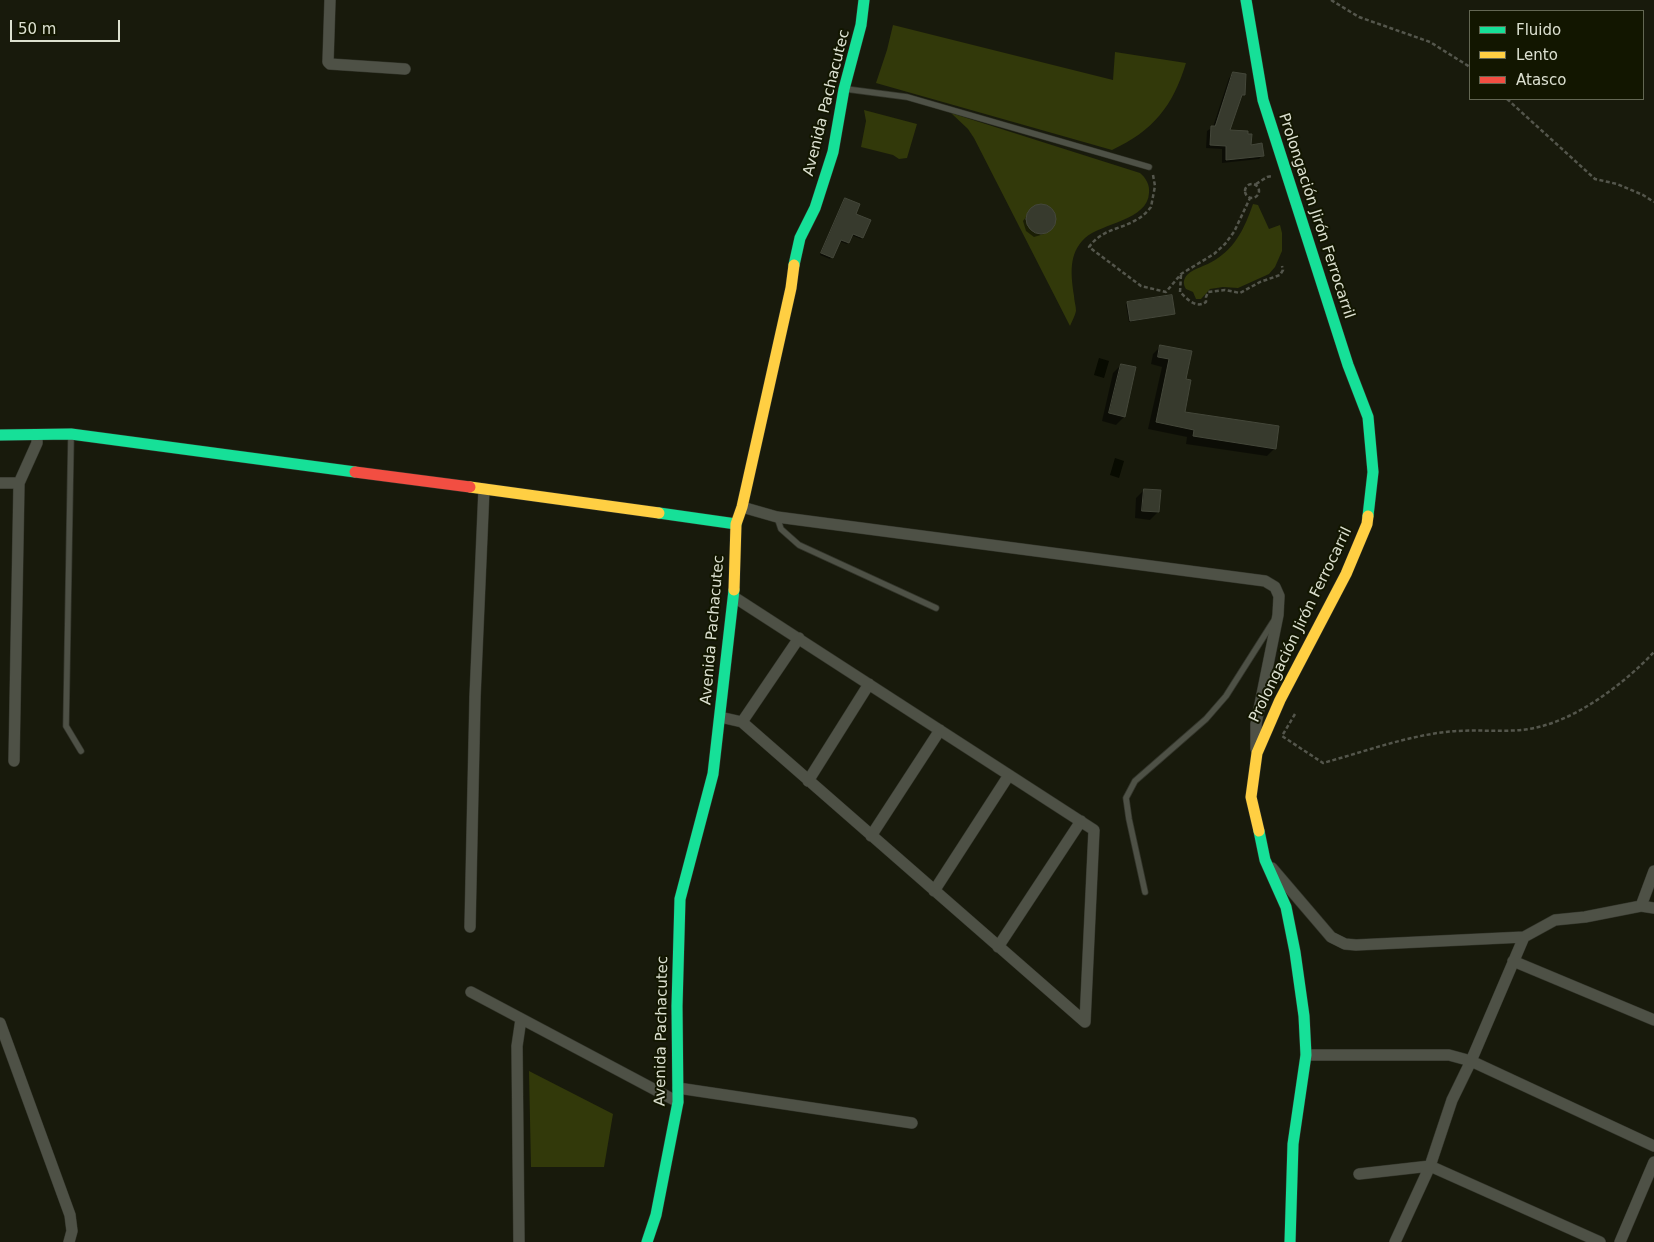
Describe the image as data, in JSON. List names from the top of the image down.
{
  "streets": {
    "street": ["Avenida Pachacutec", "Prolongación Jirón Ferrocarril"]
  },
  "legend": ["Fluido", "Lento", "Atasco"],
  "scale_bar": "50 m"
}
